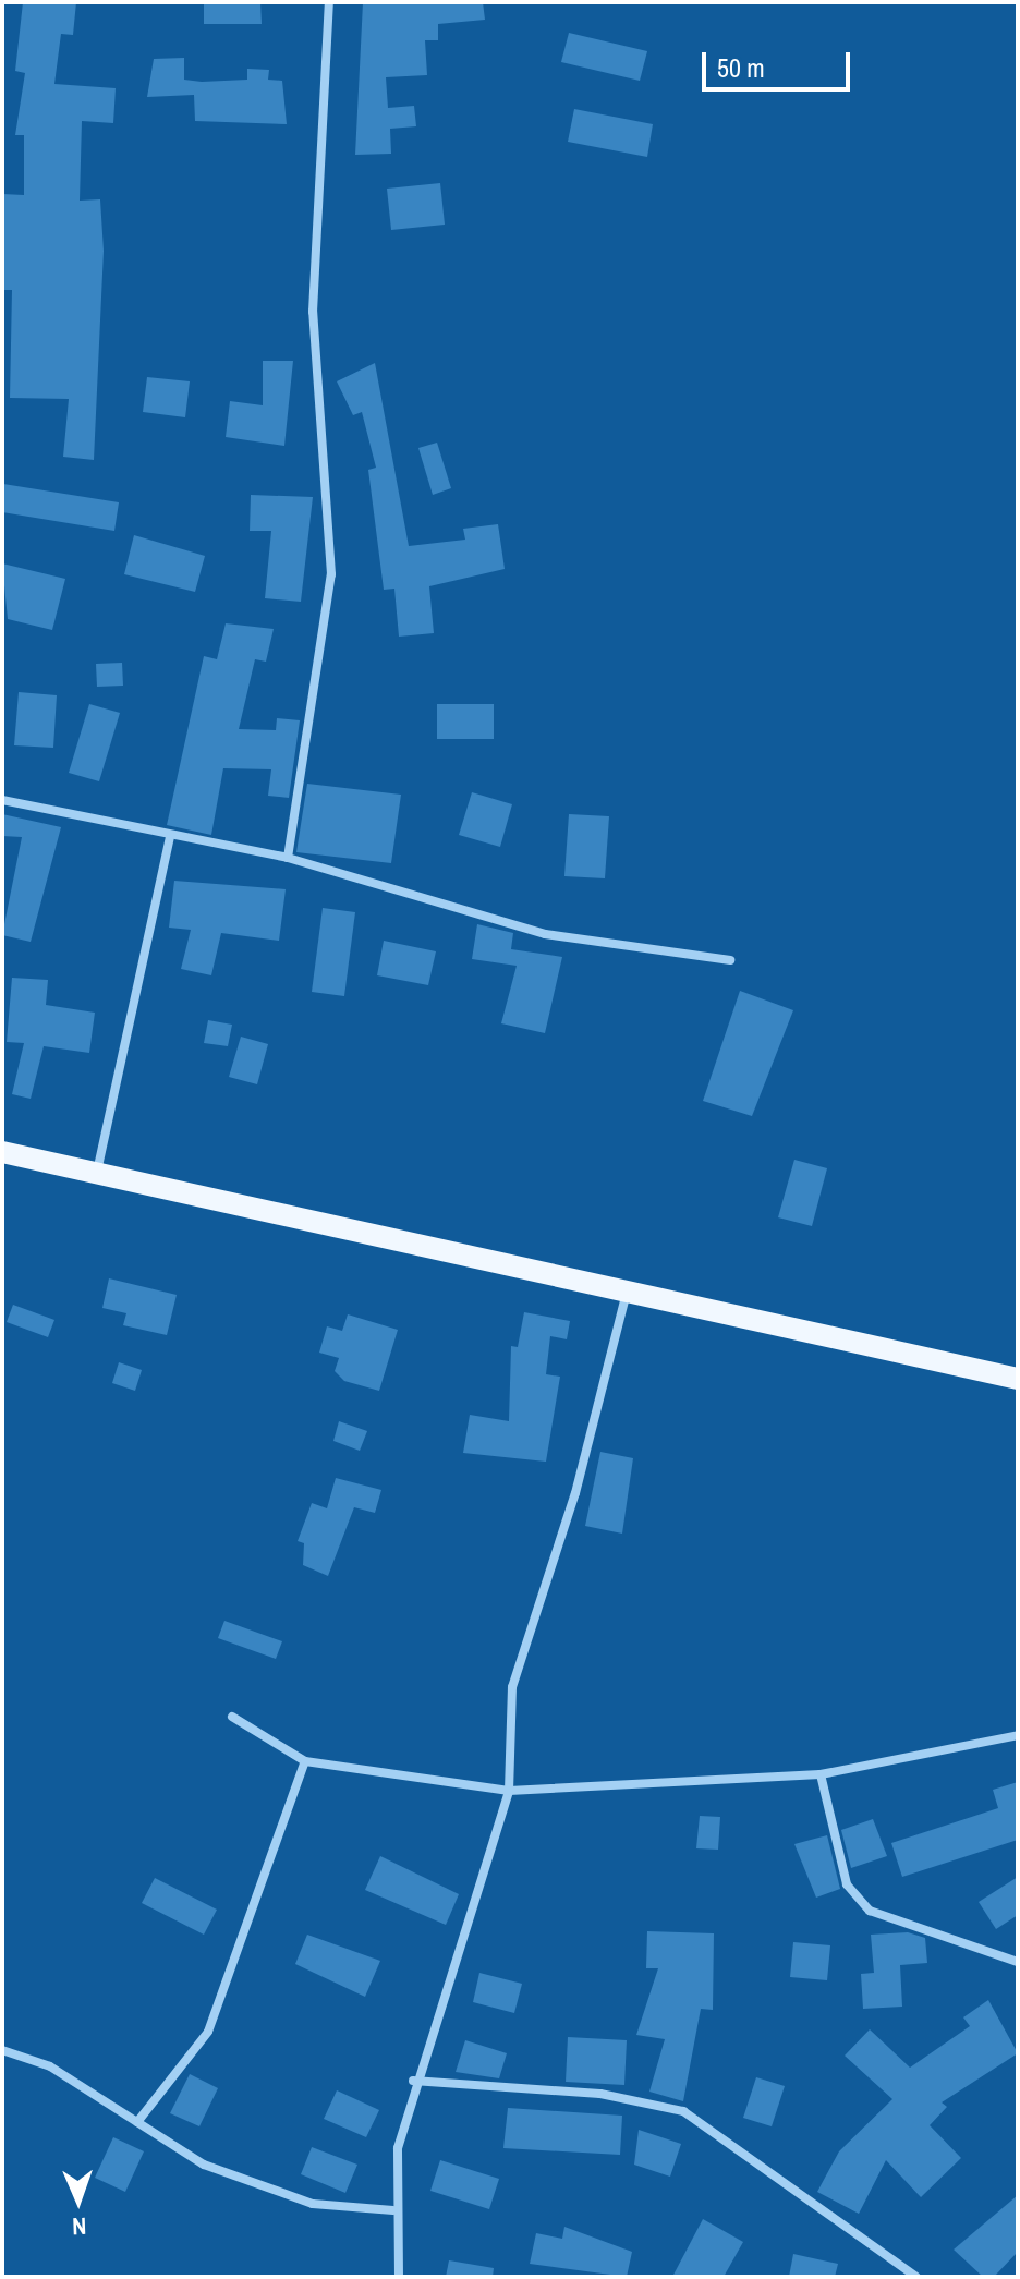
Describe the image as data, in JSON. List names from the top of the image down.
{
  "scale_bar": "50 m",
  "north": "bottom"
}
